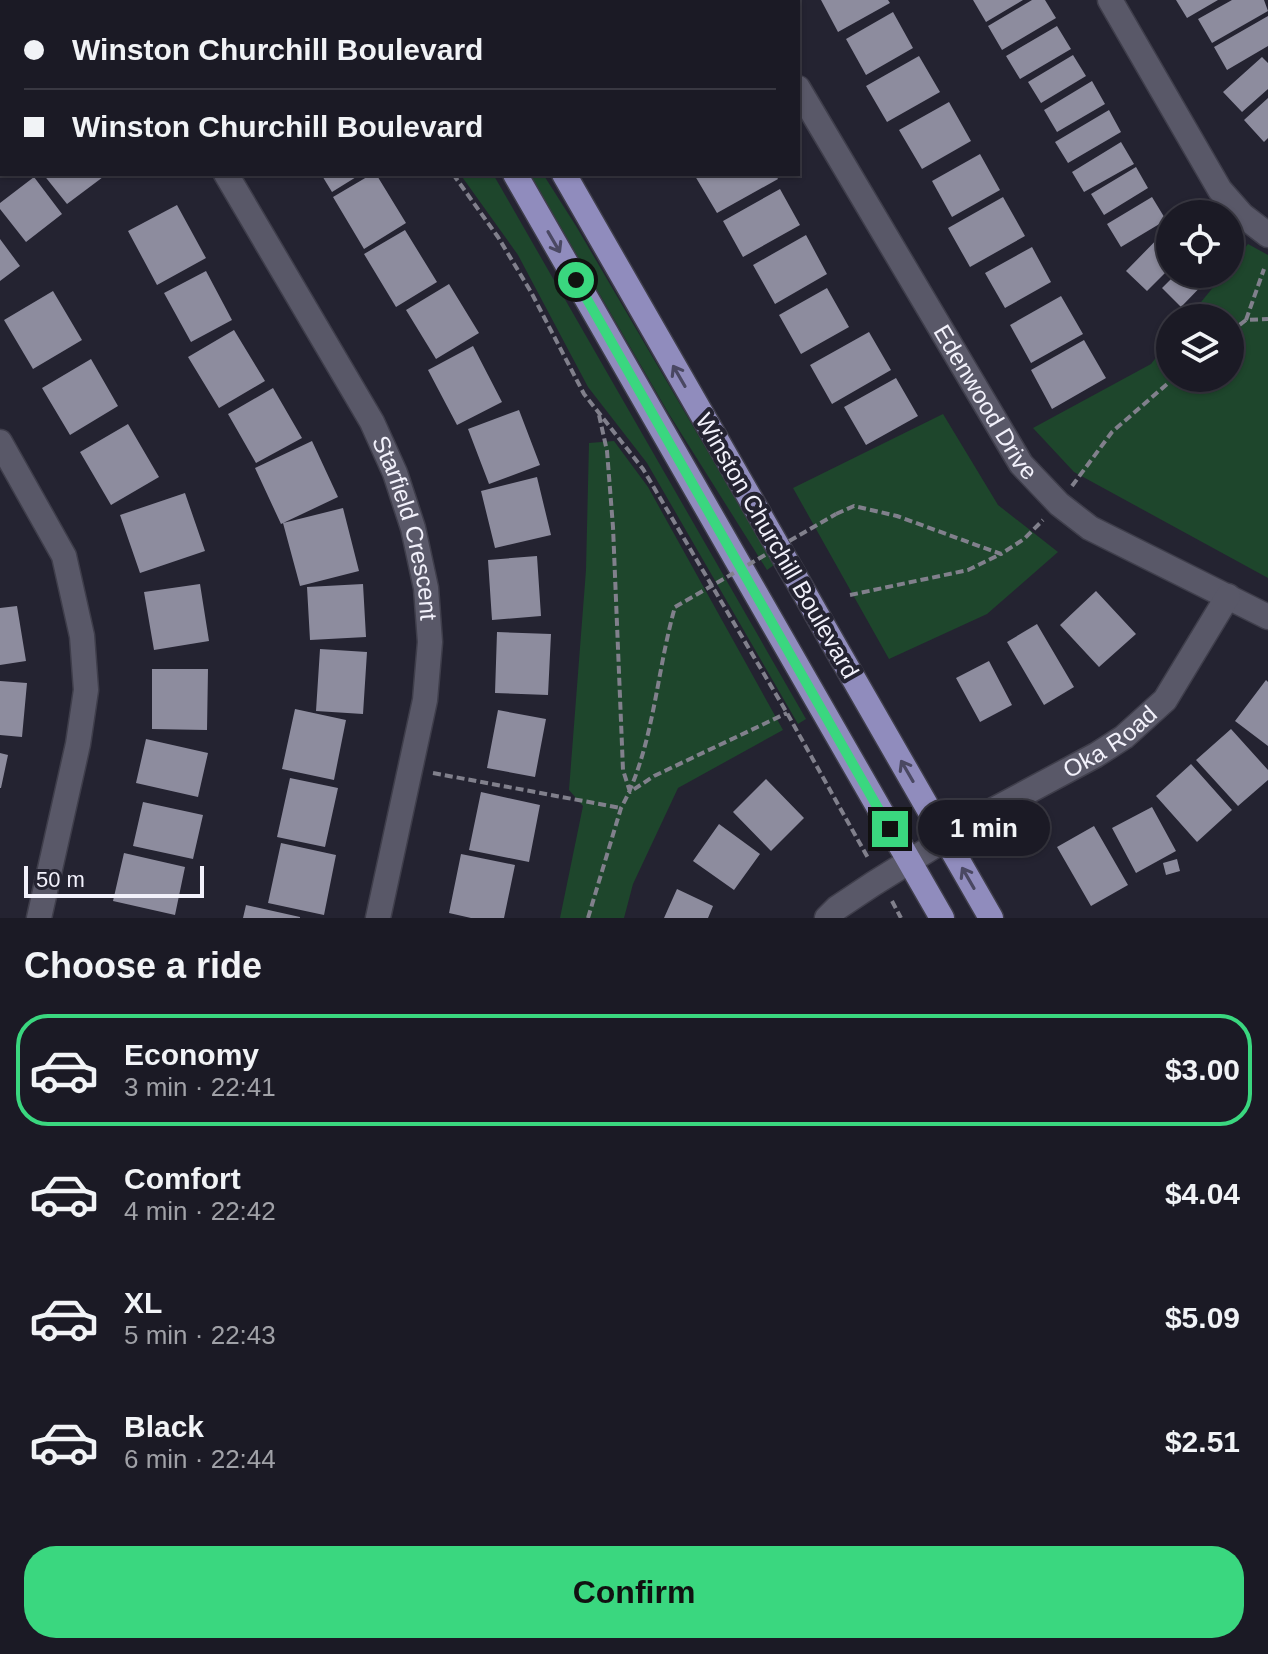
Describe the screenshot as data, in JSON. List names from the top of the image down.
{
  "streets": {
    "main road": ["Winston Churchill Boulevard"],
    "street": ["Edenwood Drive", "Starfield Crescent", "Oka Road"]
  },
  "crossings": [
    ["Edenwood Drive", "Oka Road"],
    ["Winston Churchill Boulevard", "Oka Road"]
  ],
  "scale_bar": "50 m",
  "page": {
    "banner": ["Winston Churchill Boulevard", "Winston Churchill Boulevard"],
    "bubble": "1 min",
    "scale": "50 m",
    "heading": "Choose a ride",
    "list": [
      {
        "name": "Economy",
        "note": "3 min · 22:41",
        "value": "$3.00"
      },
      {
        "name": "Comfort",
        "note": "4 min · 22:42",
        "value": "$4.04"
      },
      {
        "name": "XL",
        "note": "5 min · 22:43",
        "value": "$5.09"
      },
      {
        "name": "Black",
        "note": "6 min · 22:44",
        "value": "$2.51"
      }
    ],
    "buttons": "Confirm"
  }
}
